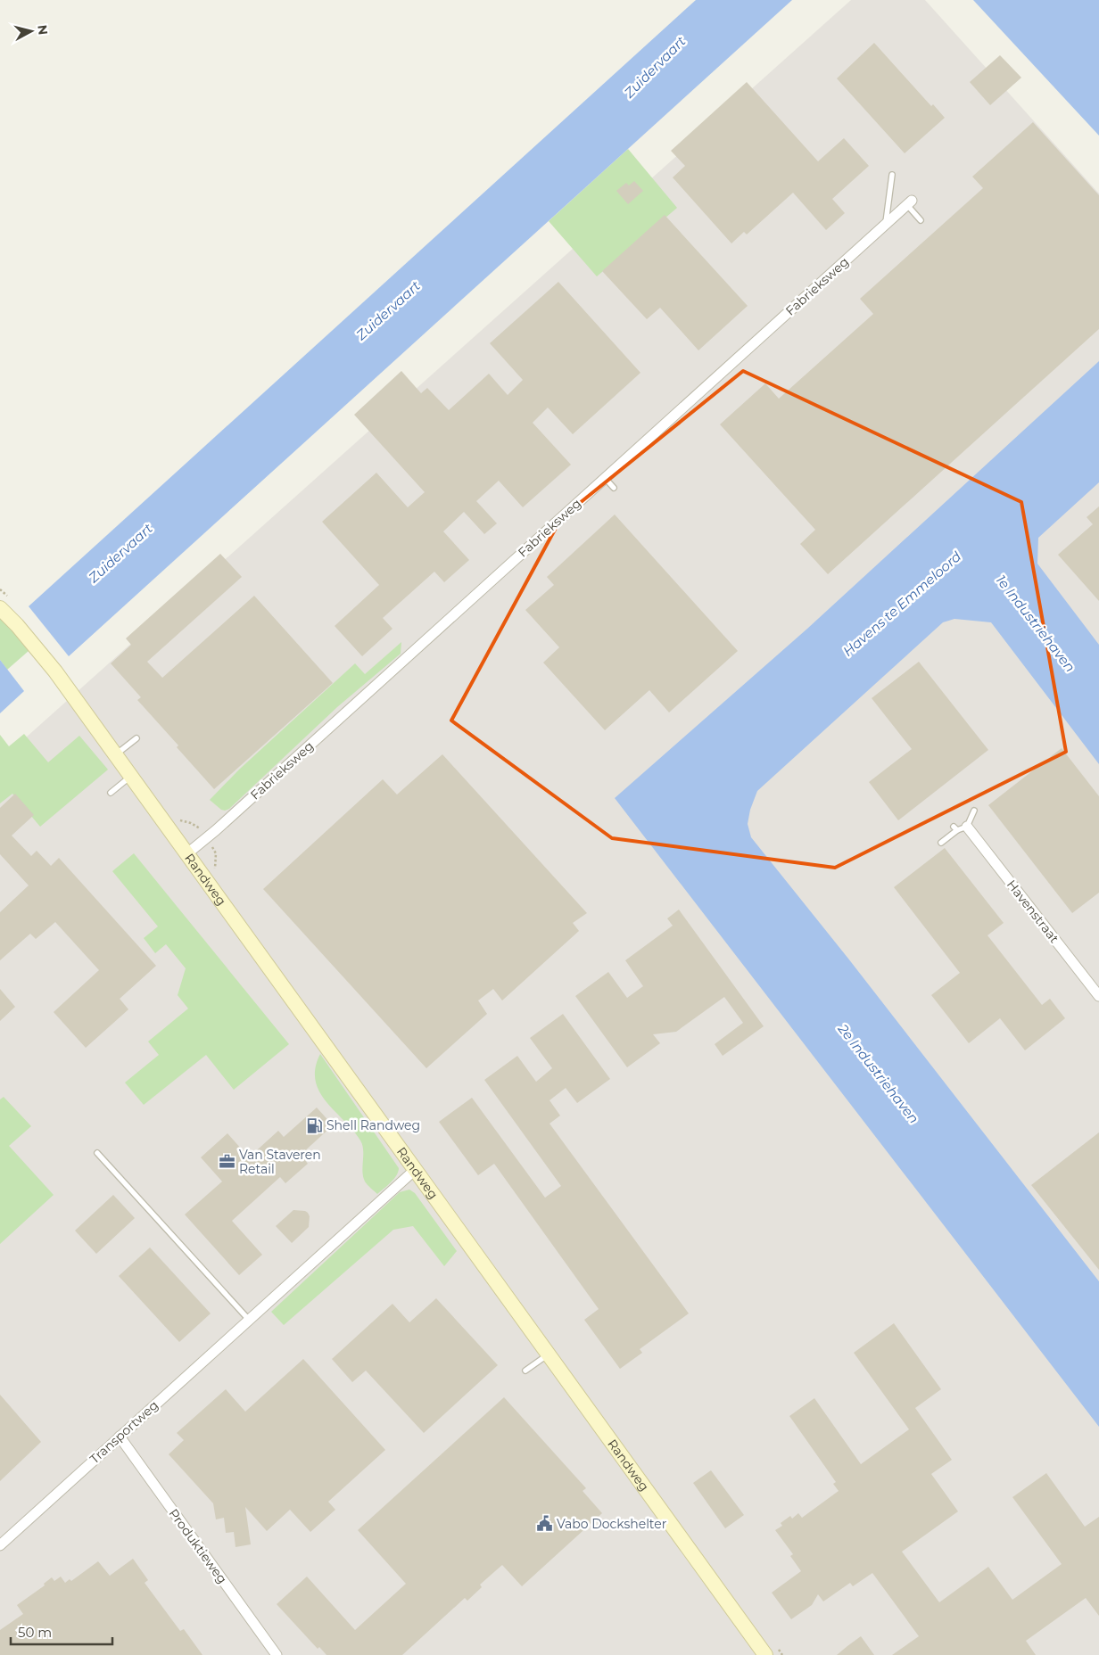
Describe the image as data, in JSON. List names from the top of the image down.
{
  "streets": {
    "street": [
      "Fabrieksweg",
      "Randweg",
      "Havenstraat",
      "Transportweg",
      "Produktieweg"
    ]
  },
  "crossings": [
    ["Fabrieksweg", "Randweg"],
    ["Randweg", "Transportweg"],
    ["Transportweg", "Produktieweg"]
  ],
  "water": [
    "Zuidervaart",
    "Havens te Emmeloord",
    "1e Industriehaven",
    "2e Industriehaven"
  ],
  "places": {
    "fuel station": ["Shell Randweg"],
    "office": ["Van Staveren Retail"],
    "public building": ["Vabo Dockshelter"]
  },
  "scale_bar": "50 m",
  "north": "right"
}
